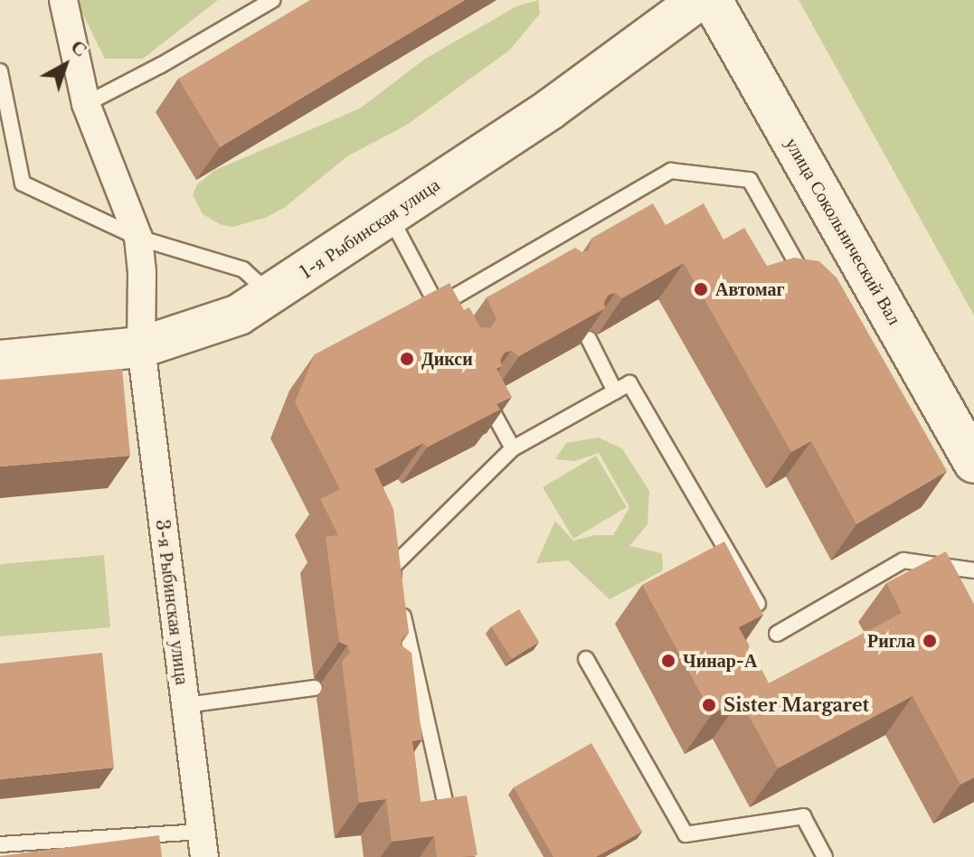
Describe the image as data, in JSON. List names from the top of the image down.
{
  "streets": {
    "main road": ["1-я Рыбинская улица", "улица Сокольнический Вал"],
    "street": ["3-я Рыбинская улица"]
  },
  "crossings": [
    ["1-я Рыбинская улица", "3-я Рыбинская улица"]
  ],
  "places": [
    "Автомаг",
    "Дикси",
    "Ригла",
    "Чинар-А",
    "Sister Margaret"
  ],
  "north": "top right"
}
